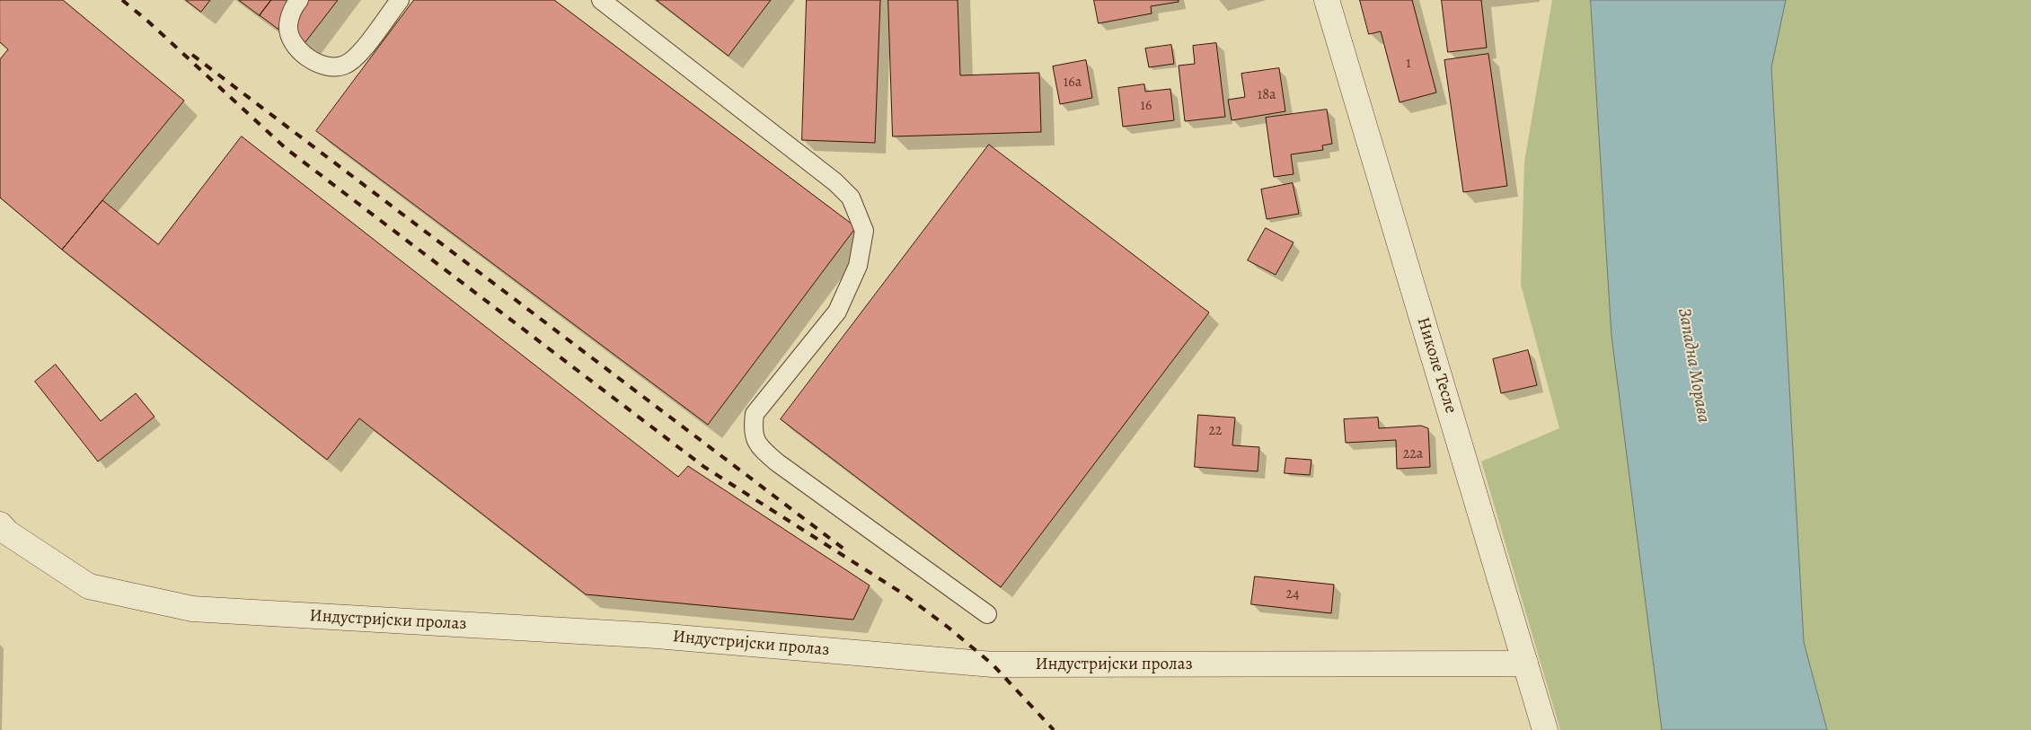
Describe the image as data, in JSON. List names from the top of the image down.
{
  "streets": {
    "street": ["Николе Тесле", "Индустријски пролаз"]
  },
  "crossings": [
    ["Николе Тесле", "Индустријски пролаз"]
  ],
  "water": ["Западна Морава"],
  "house_numbers": [
    "1",
    "16a",
    "18a",
    "16",
    "22",
    "22a",
    "24"
  ]
}
